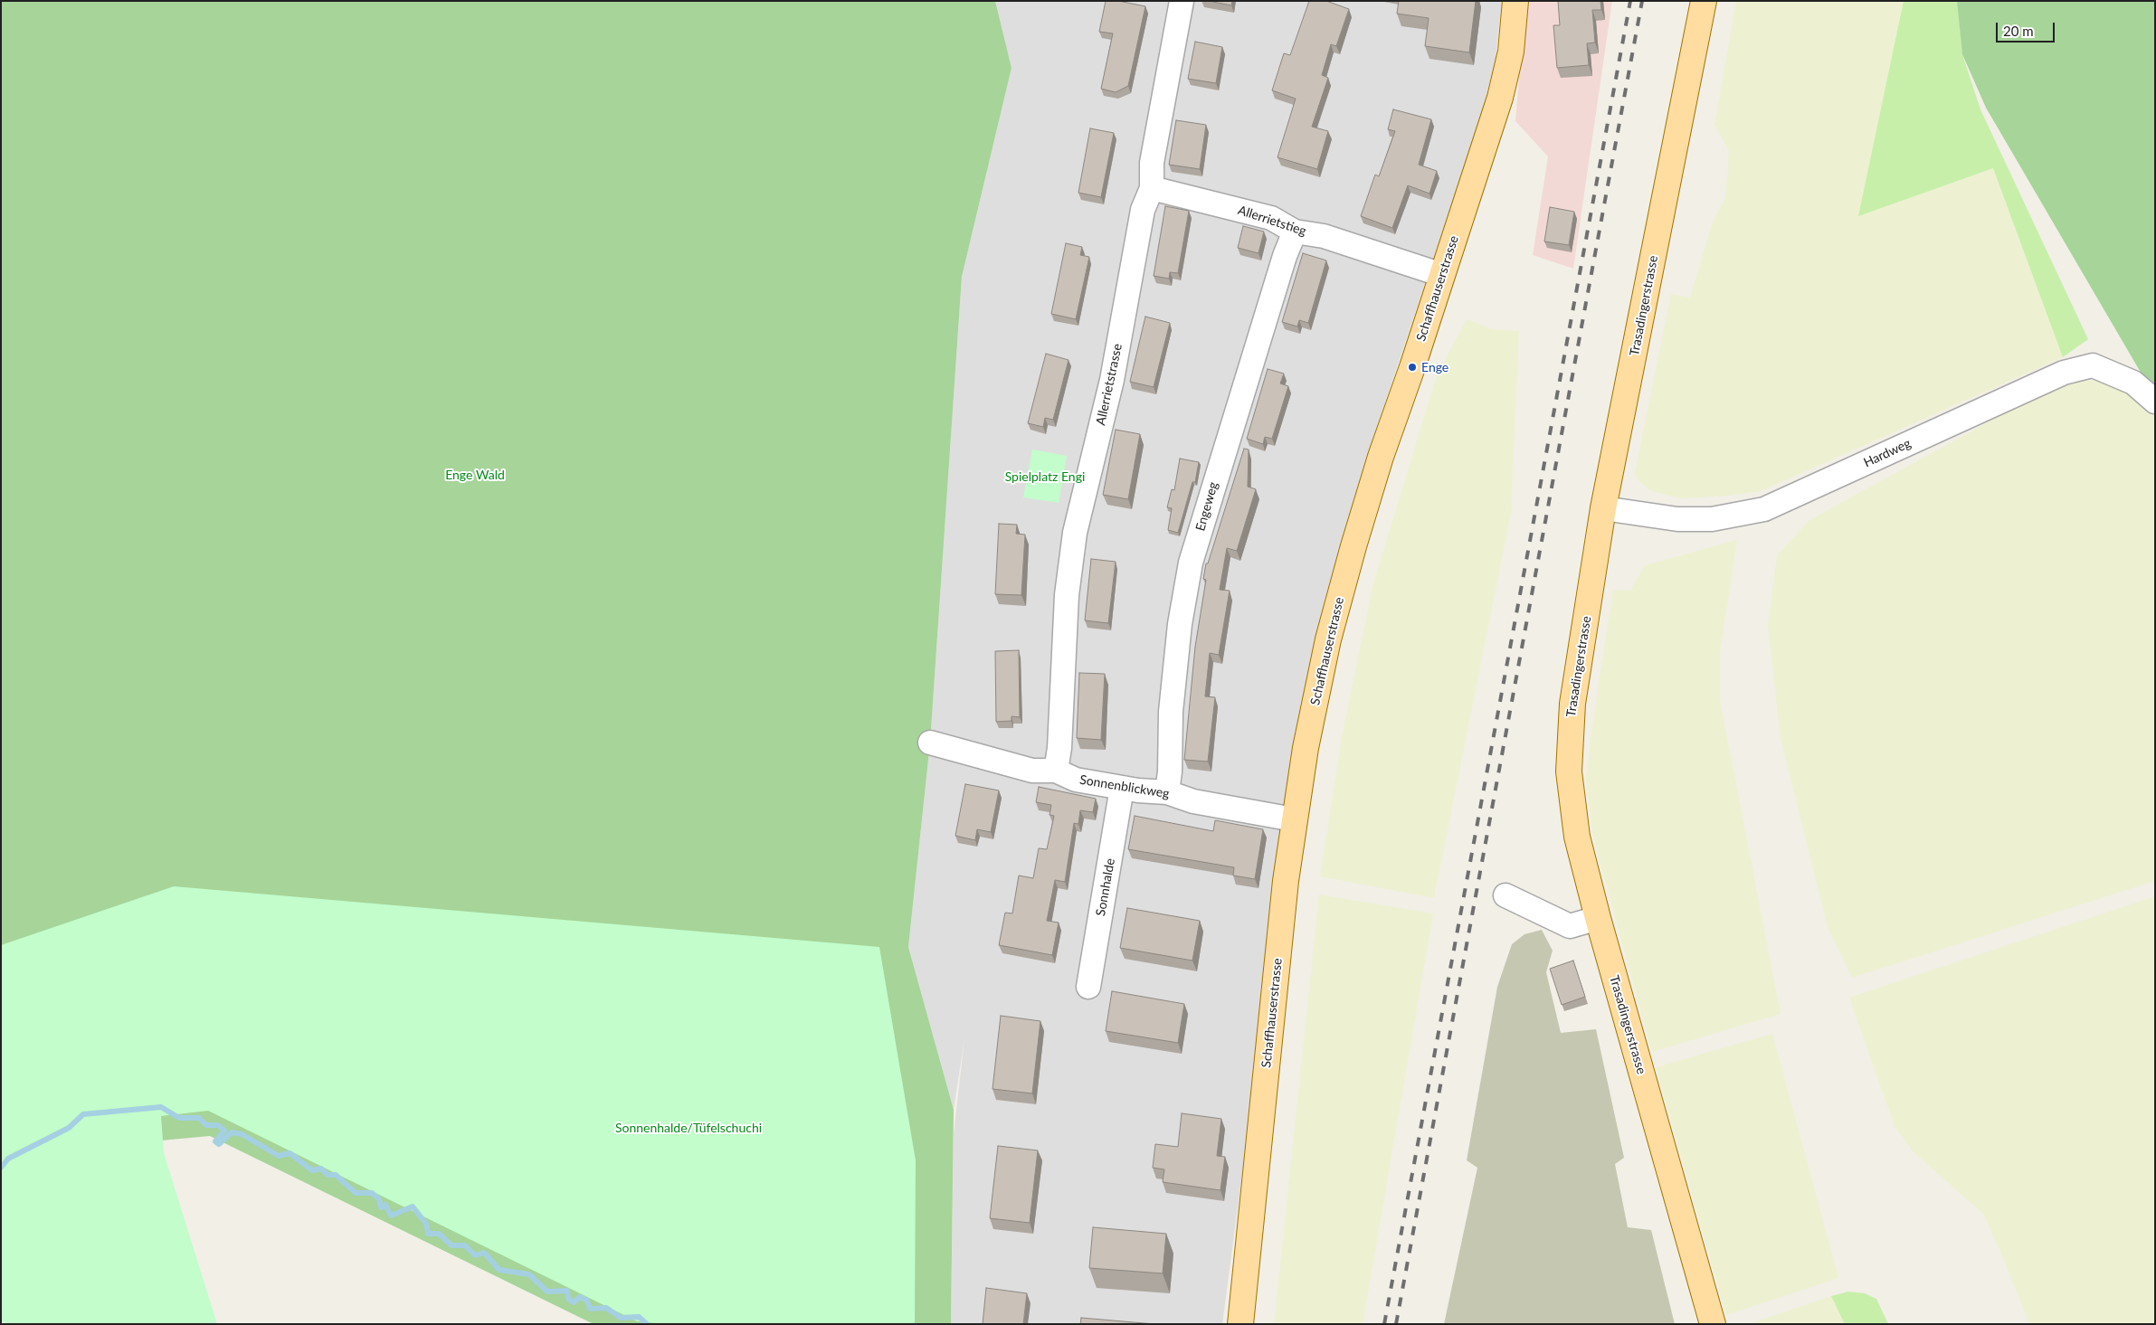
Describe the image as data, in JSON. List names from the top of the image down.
{
  "streets": {
    "main road": ["Schaffhauserstrasse", "Trasadingerstrasse"],
    "street": [
      "Allerrietstieg",
      "Allerrietstrasse",
      "Hardweg",
      "Engeweg",
      "Sonnenblickweg",
      "Sonnhalde"
    ]
  },
  "crossings": [
    ["Allerrietstieg", "Schaffhauserstrasse"],
    ["Allerrietstieg", "Allerrietstrasse"],
    ["Allerrietstieg", "Engeweg"],
    ["Schaffhauserstrasse", "Sonnenblickweg"],
    ["Trasadingerstrasse", "Hardweg"],
    ["Allerrietstrasse", "Sonnenblickweg"],
    ["Engeweg", "Sonnenblickweg"],
    ["Sonnenblickweg", "Sonnhalde"]
  ],
  "parks": ["Enge Wald", "Spielplatz Engi", "Sonnenhalde/Tüfelschuchi"],
  "places": ["Enge"],
  "scale_bar": "20 m"
}
